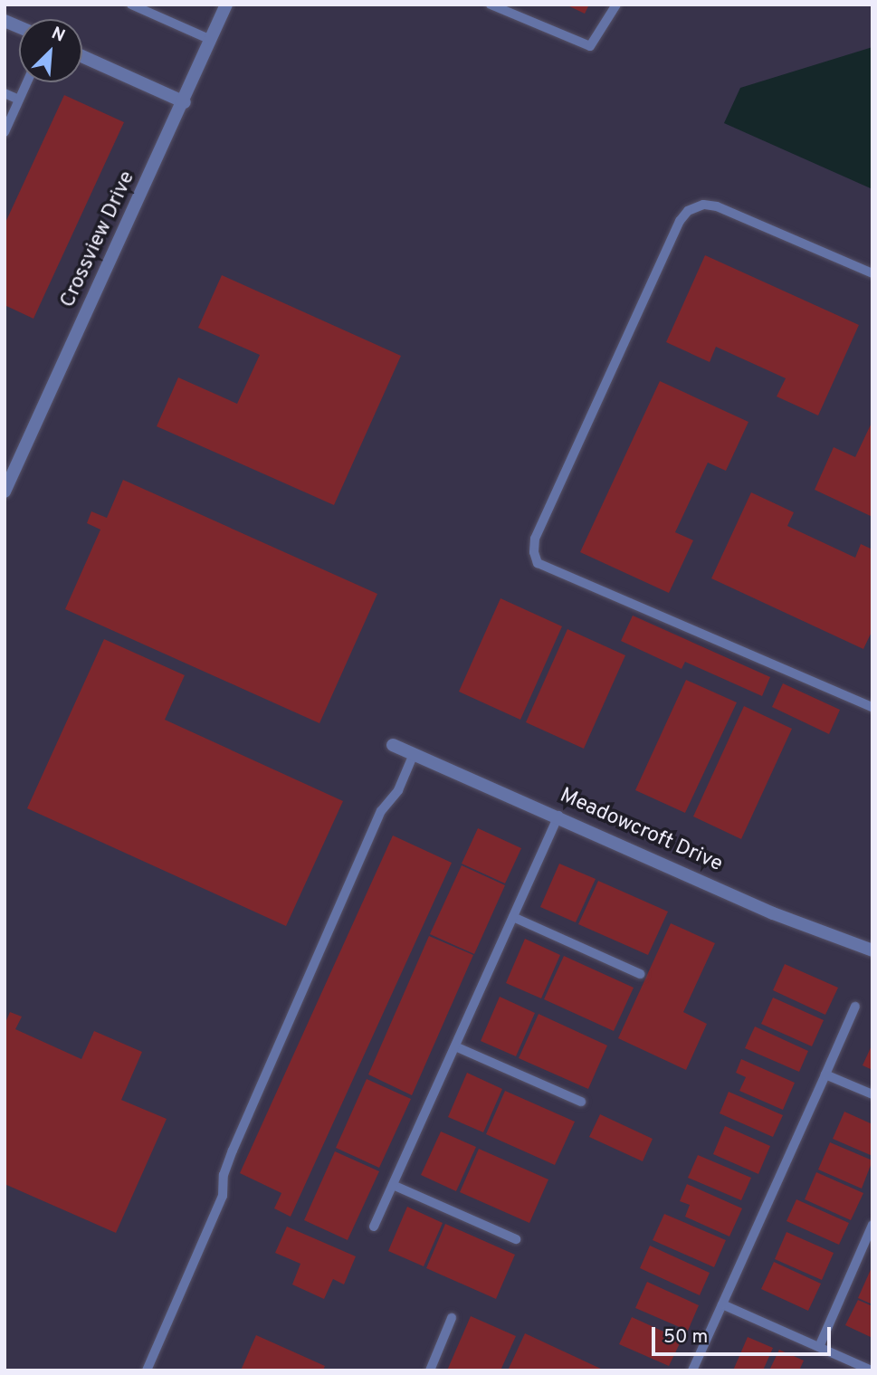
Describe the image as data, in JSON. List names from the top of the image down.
{
  "streets": {
    "street": ["Crossview Drive", "Meadowcroft Drive"]
  },
  "scale_bar": "50 m",
  "north": "top right"
}
